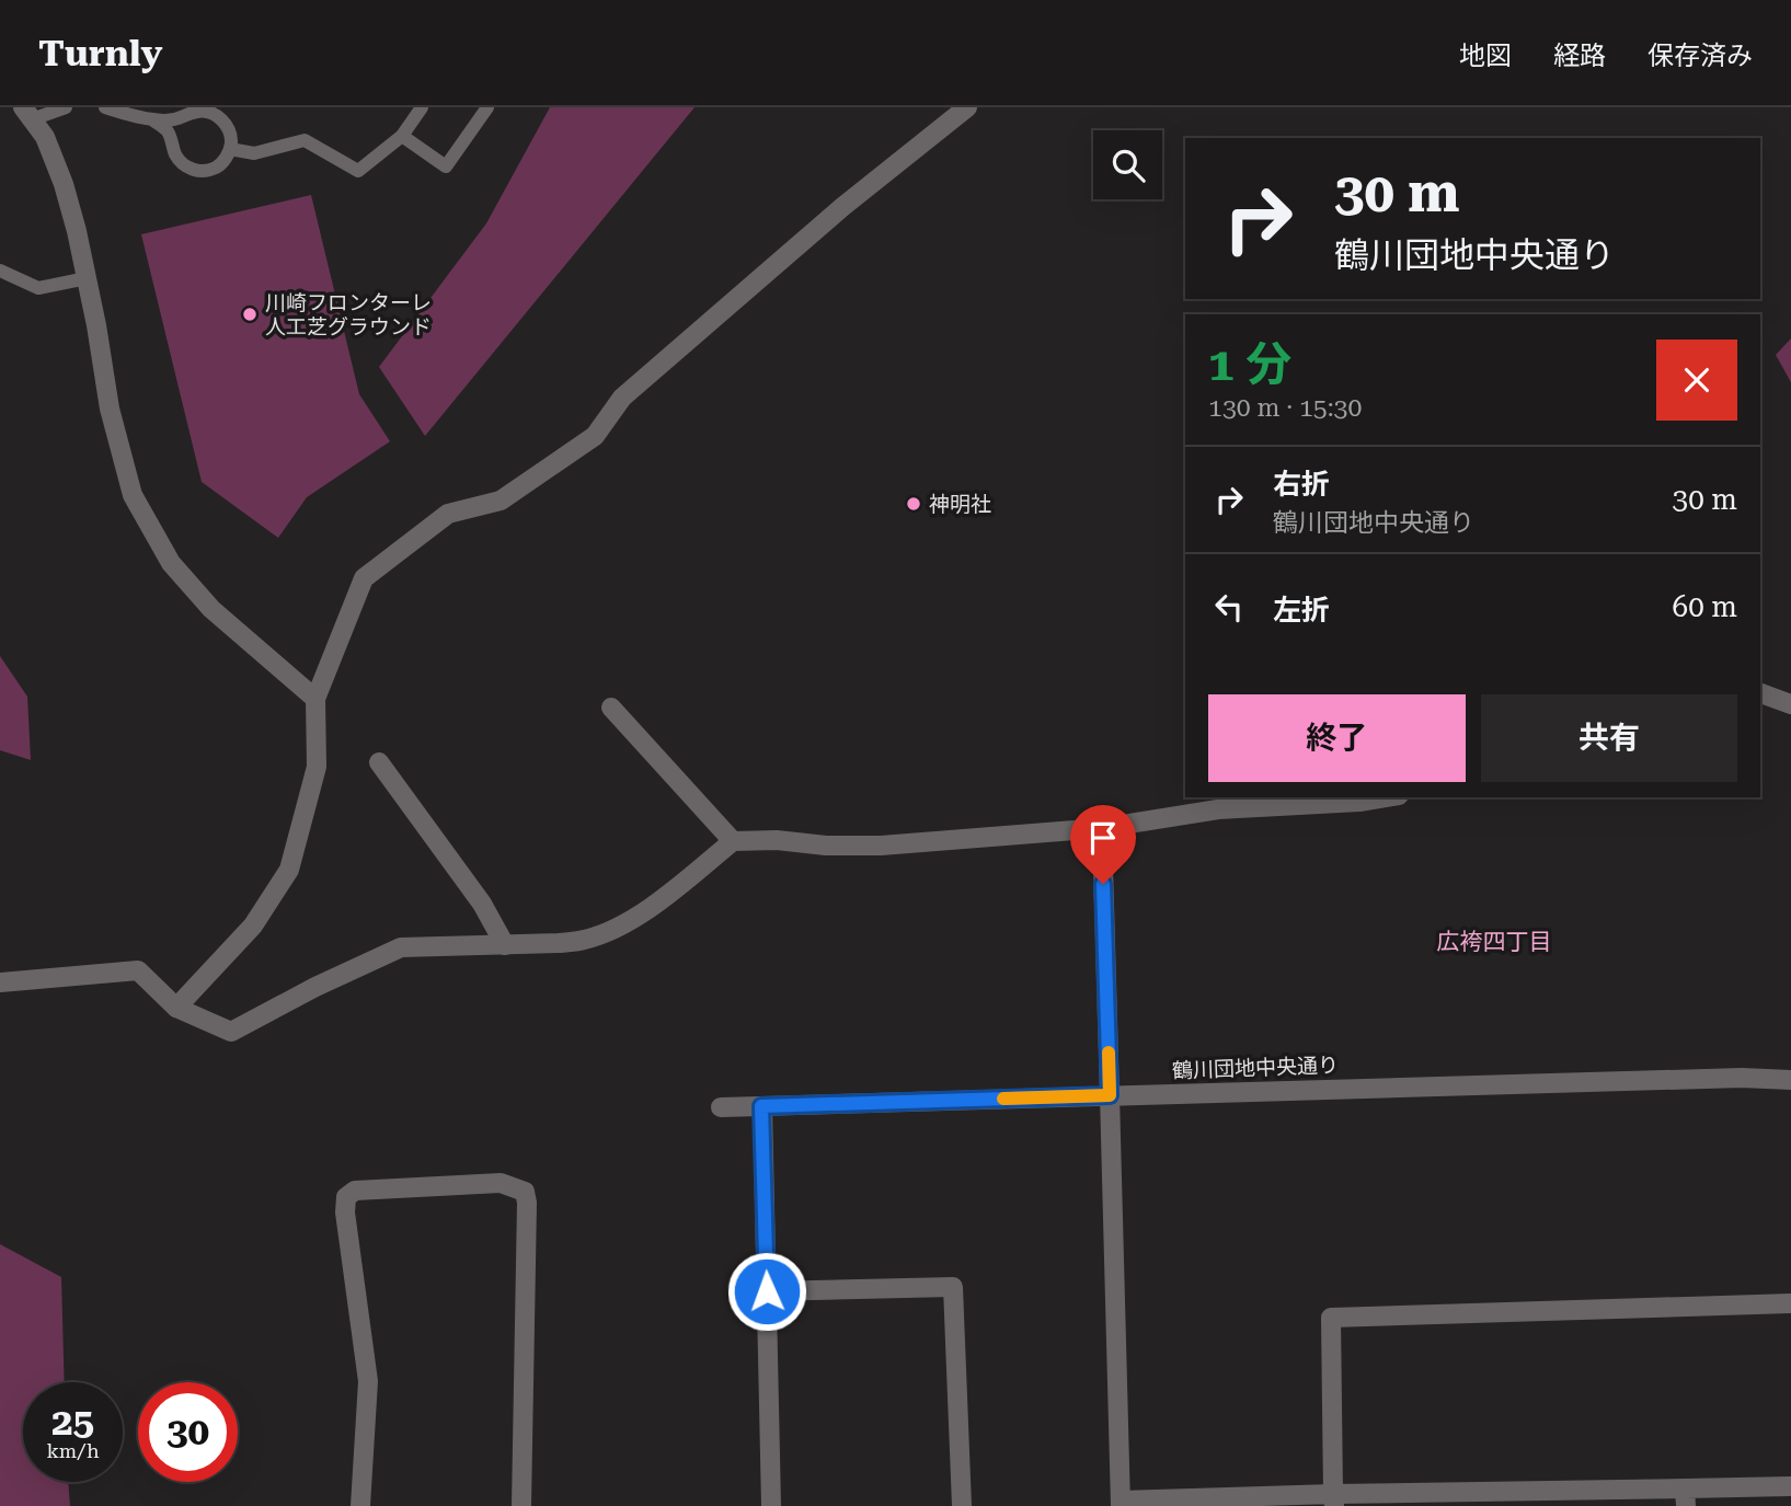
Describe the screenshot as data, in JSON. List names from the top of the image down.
{
  "streets": {
    "street": ["鶴川団地中央通り"]
  },
  "districts": ["広袴四丁目"],
  "places": ["川崎フロンターレ 人工芝グラウンド", "神明社"],
  "page": {
    "header": "Turnly",
    "nav": ["地図", "経路", "保存済み"],
    "turn": ["30 m", "鶴川団地中央通り"],
    "heading": ["1 分", "130 m · 15:30"],
    "list": [
      {
        "name": "右折",
        "note": "鶴川団地中央通り",
        "value": "30 m"
      },
      {
        "name": "左折",
        "value": "60 m"
      }
    ],
    "buttons": ["終了", "共有"],
    "speed": "25 km/h",
    "limit": "30"
  }
}
